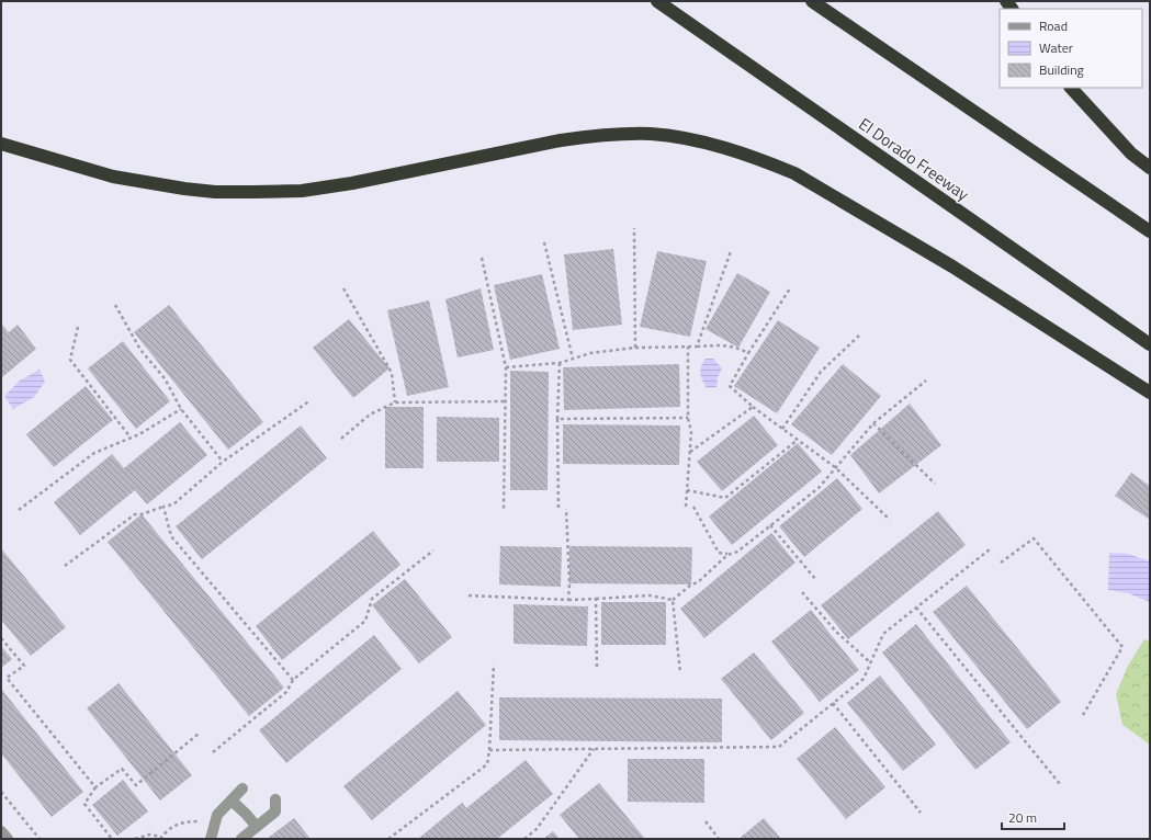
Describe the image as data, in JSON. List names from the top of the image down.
{
  "streets": {
    "highway": ["El Dorado Freeway"]
  },
  "legend": ["Road", "Water", "Building"],
  "scale_bar": "20 m"
}
